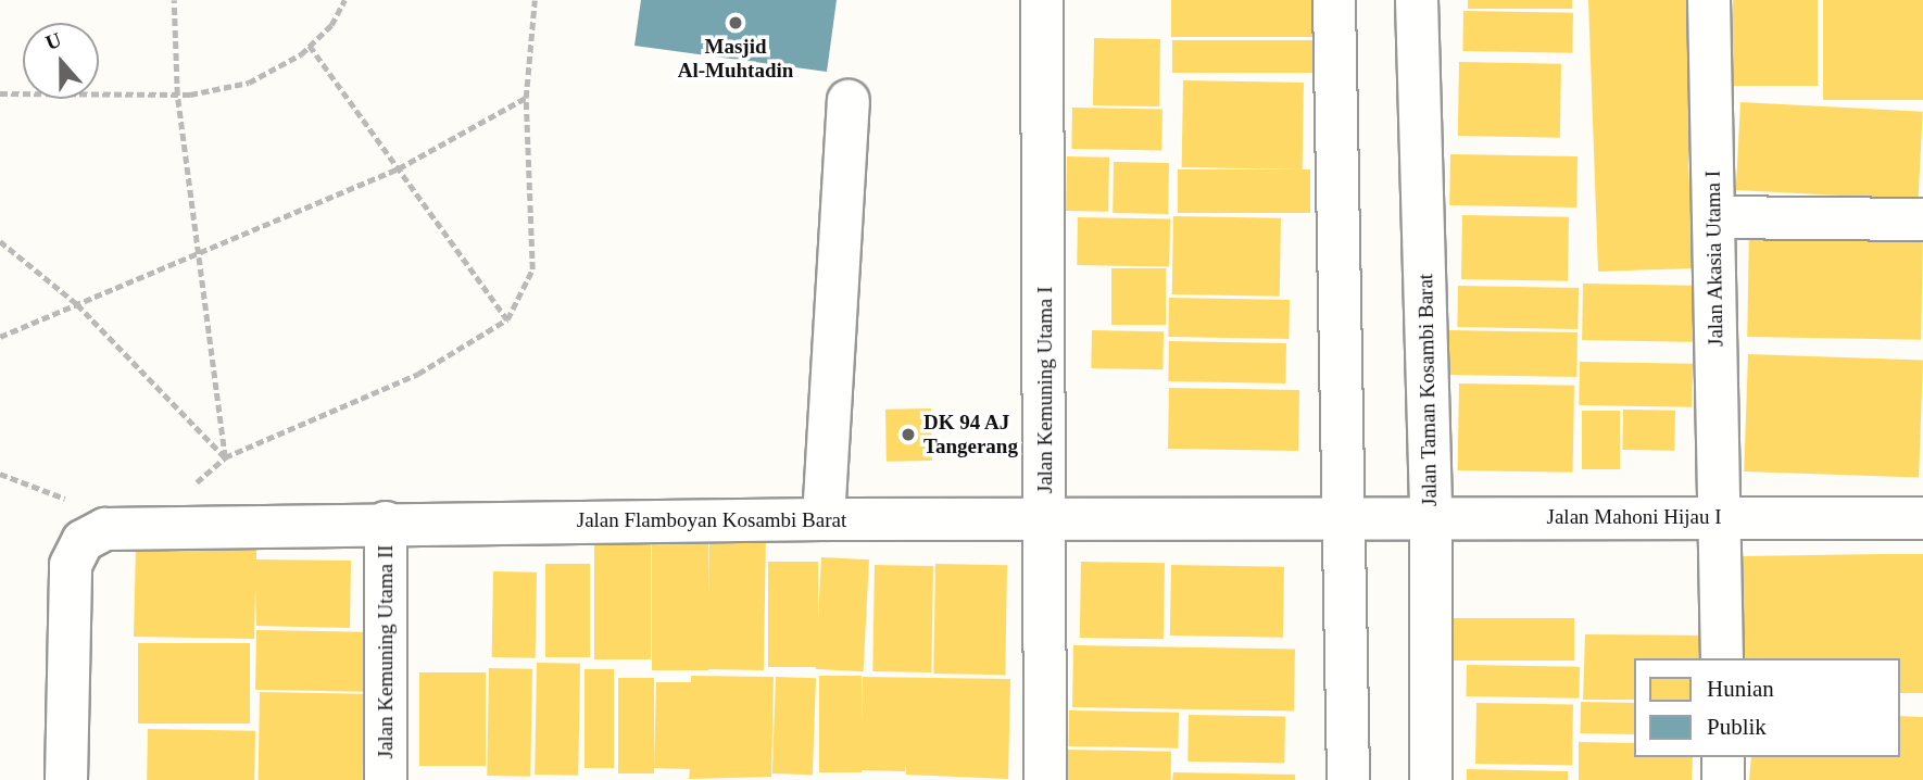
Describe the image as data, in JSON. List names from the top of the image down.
{
  "streets": {
    "street": [
      "Jalan Akasia Utama I",
      "Jalan Kemuning Utama I",
      "Jalan Taman Kosambi Barat",
      "Jalan Mahoni Hijau I",
      "Jalan Flamboyan Kosambi Barat",
      "Jalan Kemuning Utama II"
    ]
  },
  "crossings": [
    ["Jalan Akasia Utama I", "Jalan Mahoni Hijau I"],
    ["Jalan Kemuning Utama I", "Jalan Flamboyan Kosambi Barat"],
    ["Jalan Taman Kosambi Barat", "Jalan Mahoni Hijau I"],
    ["Jalan Mahoni Hijau I", "Jalan Flamboyan Kosambi Barat"],
    ["Jalan Flamboyan Kosambi Barat", "Jalan Kemuning Utama II"]
  ],
  "places": ["Masjid Al-Muhtadin", "DK 94 AJ Tangerang"],
  "legend": ["Hunian", "Publik"],
  "north": "top"
}
